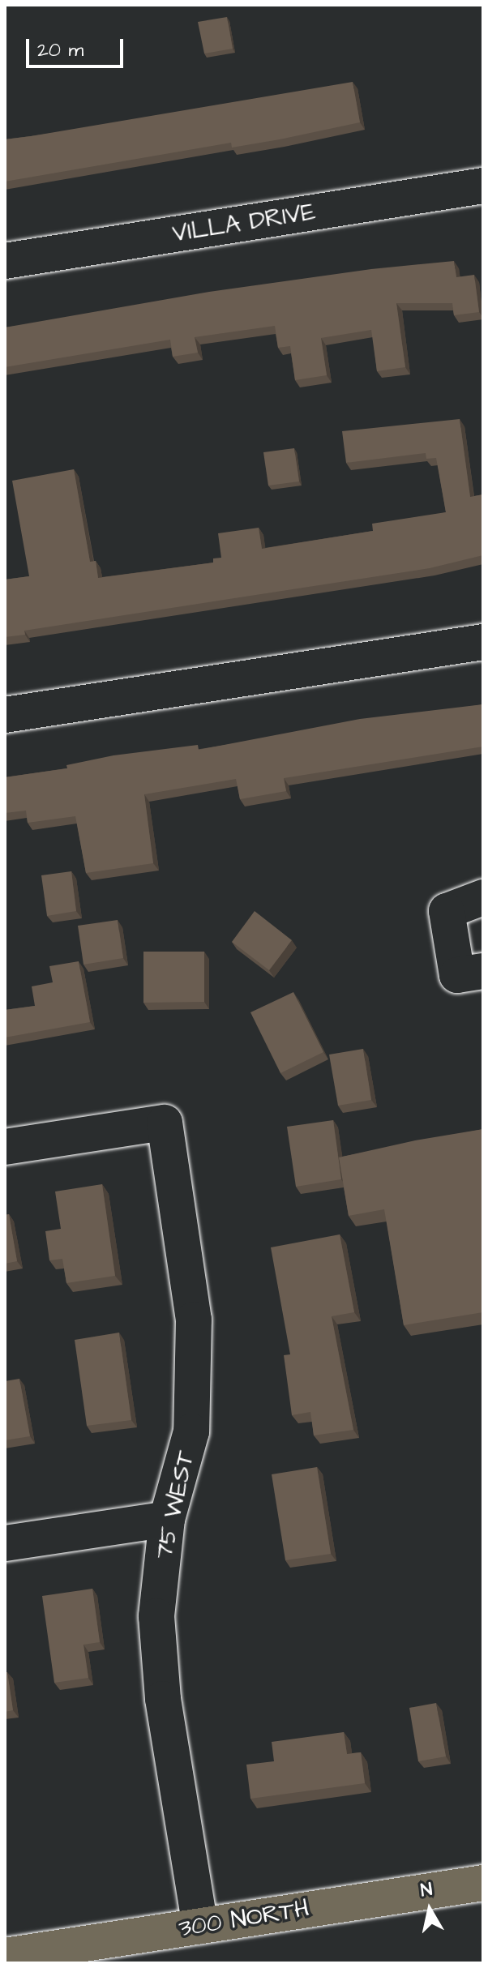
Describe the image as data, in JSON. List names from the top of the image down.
{
  "streets": {
    "main road": ["300 NORTH"],
    "street": ["VILLA DRIVE", "75 WEST"]
  },
  "crossings": [
    ["75 WEST", "300 NORTH"]
  ],
  "scale_bar": "20 m",
  "north": "top"
}
